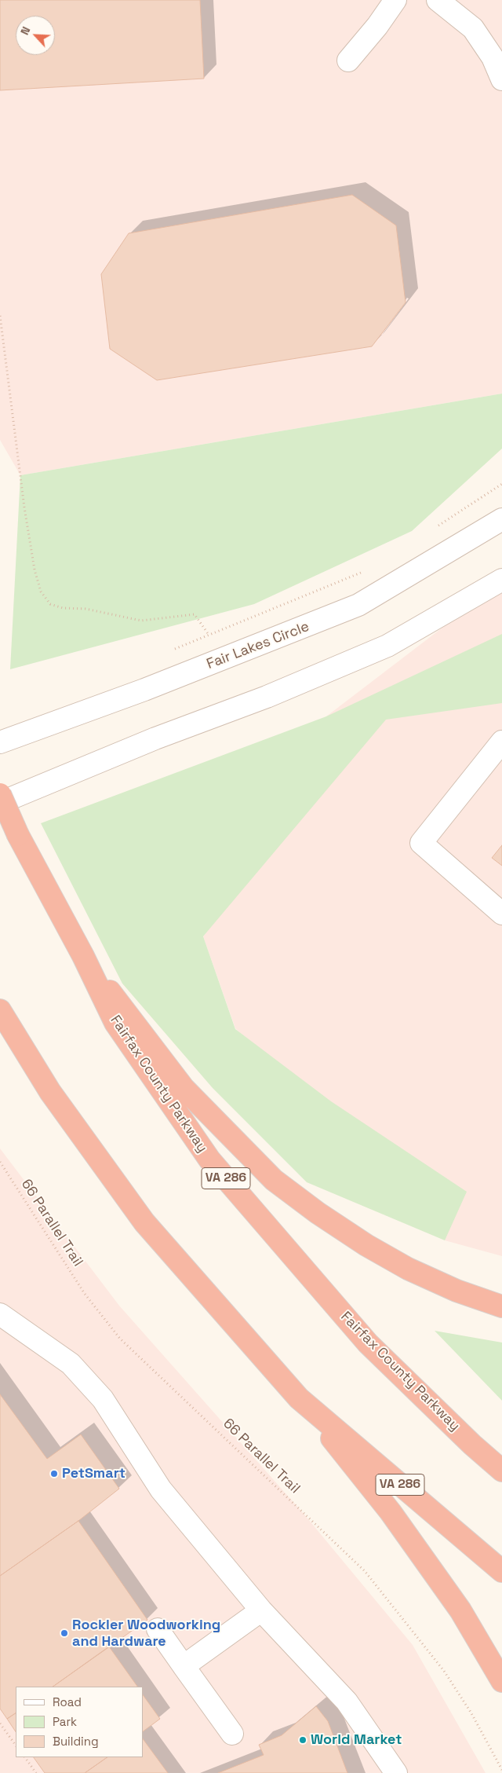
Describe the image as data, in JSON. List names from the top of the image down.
{
  "streets": {
    "highway": ["Fairfax County Parkway", "VA 286"],
    "street": ["Fair Lakes Circle"],
    "path": ["66 Parallel Trail"]
  },
  "places": ["PetSmart", "Rockler Woodworking and Hardware", "World Market"],
  "legend": ["Road", "Park", "Building"],
  "north": "top left"
}
